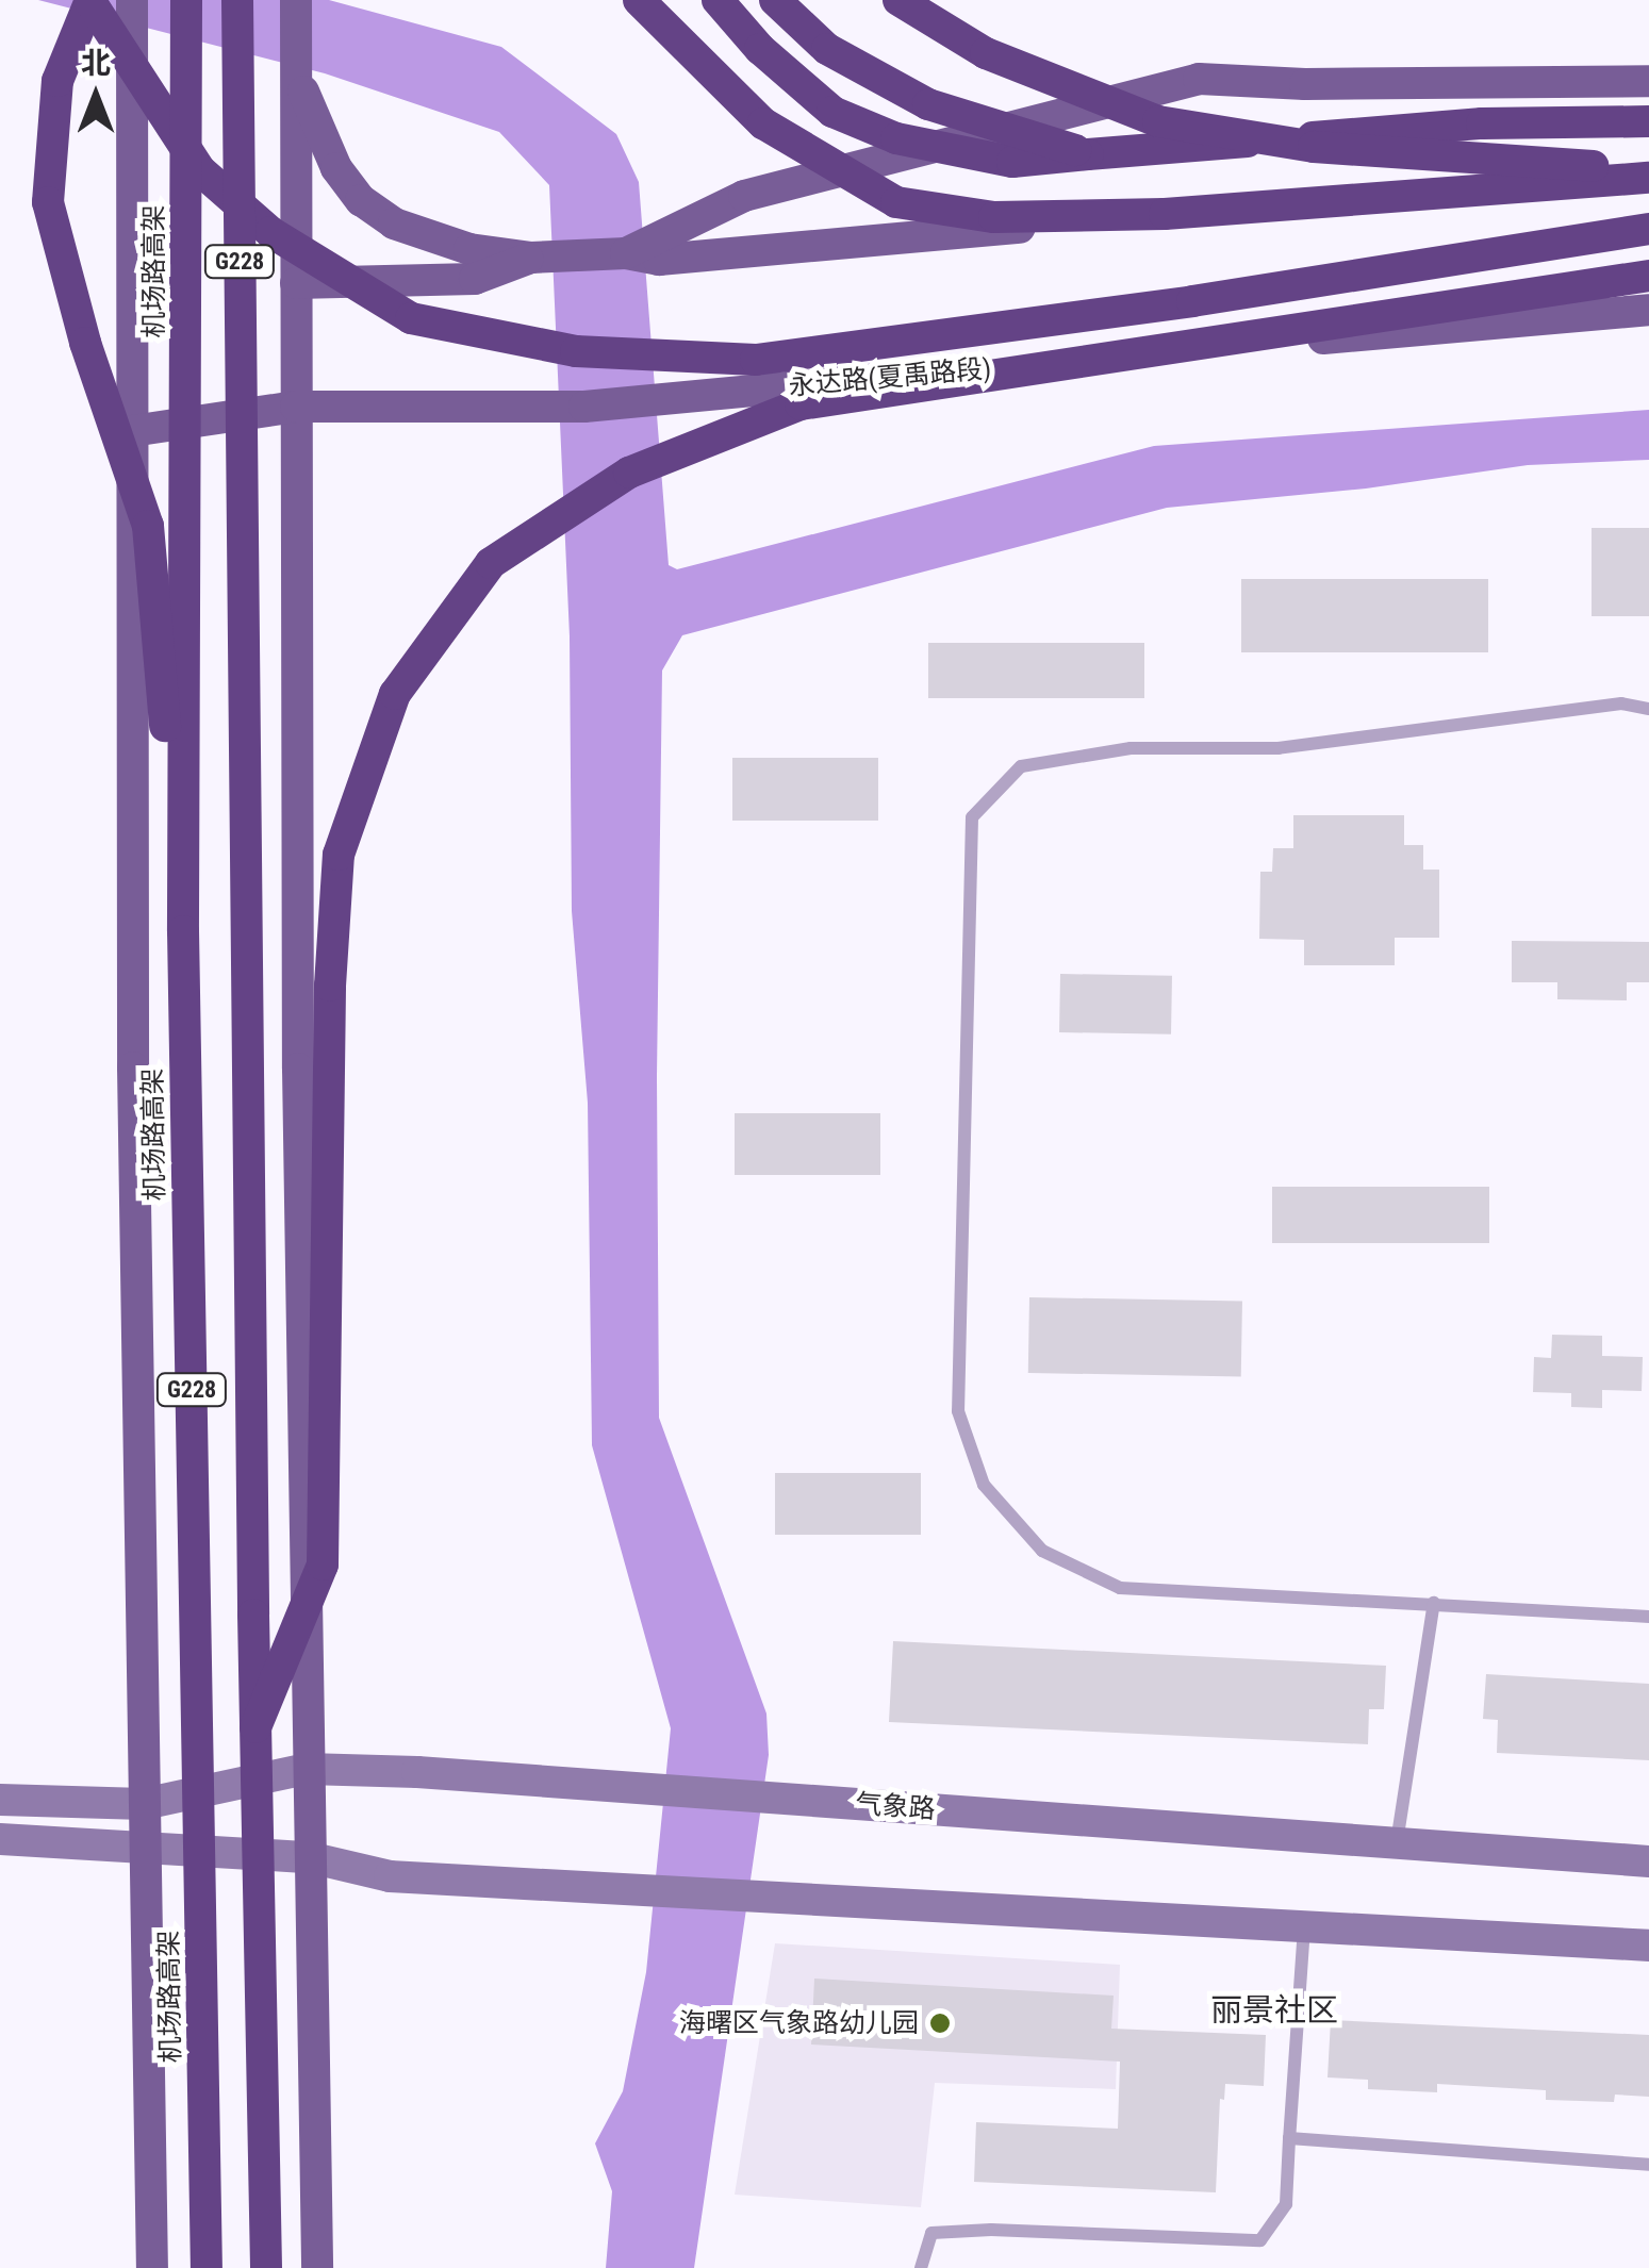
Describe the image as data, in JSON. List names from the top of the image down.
{
  "streets": {
    "highway": ["G228", "机场路高架"],
    "main road": ["永达路(夏禹路段)"],
    "street": ["气象路"]
  },
  "districts": ["丽景社区"],
  "places": ["海曙区气象路幼儿园"],
  "north": "top"
}
